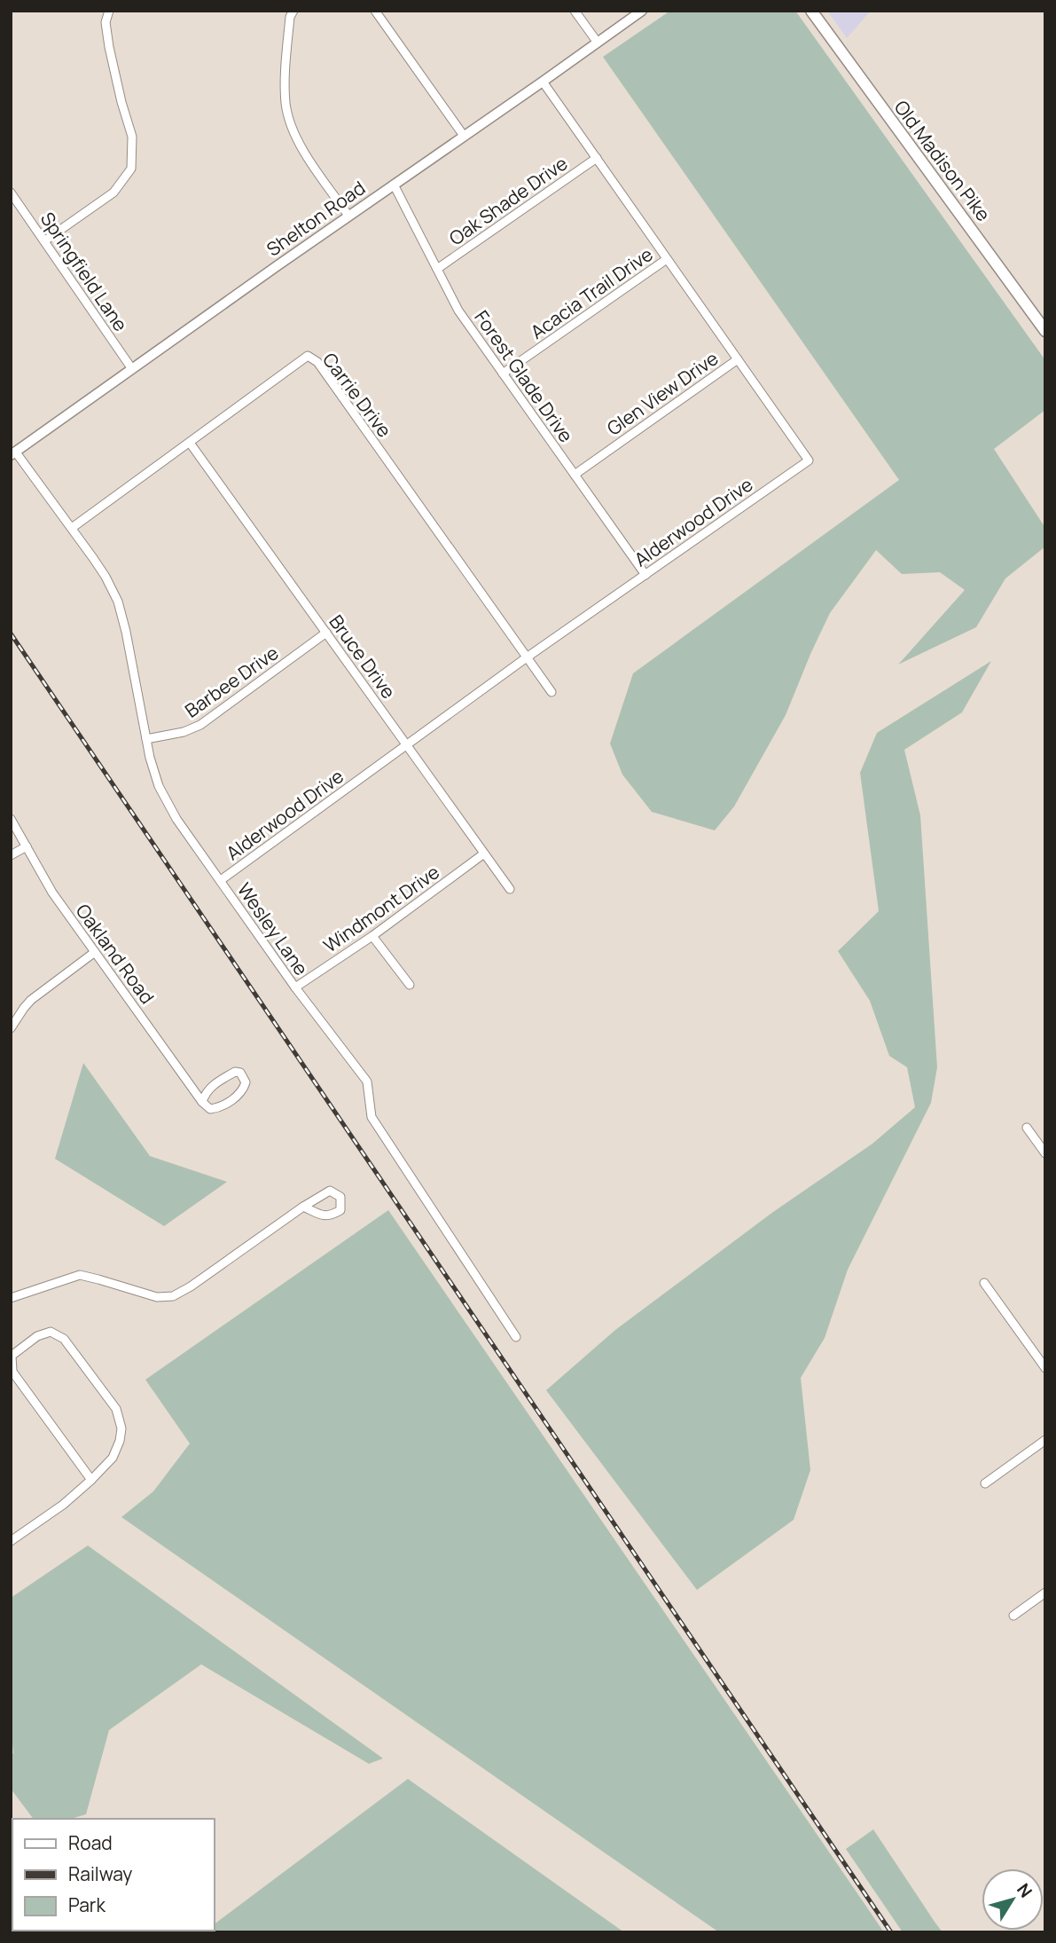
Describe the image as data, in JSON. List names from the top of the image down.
{
  "streets": {
    "main road": ["Old Madison Pike"],
    "street": [
      "Oak Shade Drive",
      "Shelton Road",
      "Springfield Lane",
      "Acacia Trail Drive",
      "Forest Glade Drive",
      "Glen View Drive",
      "Carrie Drive",
      "Alderwood Drive",
      "Bruce Drive",
      "Barbee Drive",
      "Windmont Drive",
      "Wesley Lane",
      "Oakland Road"
    ]
  },
  "crossings": [
    ["Oak Shade Drive", "Forest Glade Drive"],
    ["Oak Shade Drive", "Alderwood Drive"],
    ["Shelton Road", "Springfield Lane"],
    ["Shelton Road", "Forest Glade Drive"],
    ["Shelton Road", "Alderwood Drive"],
    ["Shelton Road", "Wesley Lane"],
    ["Acacia Trail Drive", "Forest Glade Drive"],
    ["Acacia Trail Drive", "Alderwood Drive"],
    ["Forest Glade Drive", "Glen View Drive"],
    ["Forest Glade Drive", "Alderwood Drive"],
    ["Glen View Drive", "Alderwood Drive"],
    ["Carrie Drive", "Alderwood Drive"],
    ["Carrie Drive", "Bruce Drive"],
    ["Carrie Drive", "Wesley Lane"],
    ["Alderwood Drive", "Bruce Drive"],
    ["Alderwood Drive", "Wesley Lane"],
    ["Bruce Drive", "Barbee Drive"],
    ["Bruce Drive", "Windmont Drive"],
    ["Barbee Drive", "Wesley Lane"],
    ["Windmont Drive", "Wesley Lane"]
  ],
  "legend": ["Road", "Railway", "Park"],
  "north": "top right"
}
